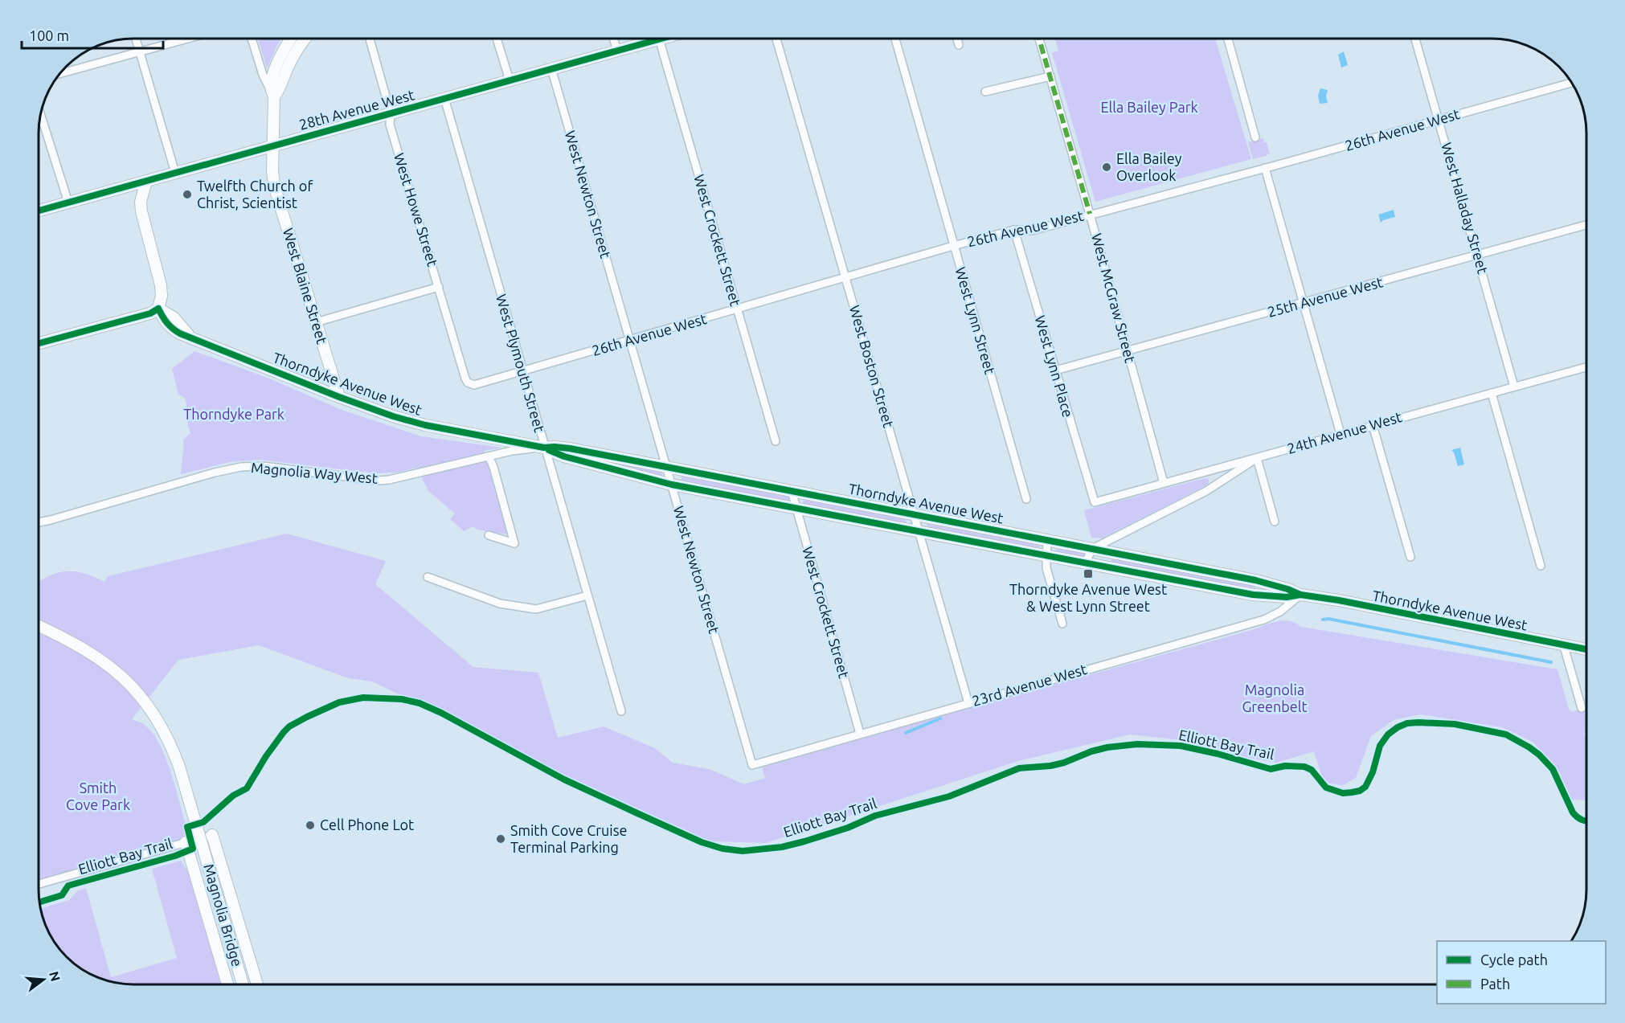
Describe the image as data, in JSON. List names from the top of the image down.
{
  "streets": {
    "main road": [
      "28th Avenue West",
      "West Blaine Street",
      "Thorndyke Avenue West",
      "Magnolia Bridge"
    ],
    "street": [
      "26th Avenue West",
      "West Newton Street",
      "West Halladay Street",
      "West Howe Street",
      "West Crockett Street",
      "25th Avenue West",
      "West McGraw Street",
      "West Lynn Street",
      "West Plymouth Street",
      "West Boston Street",
      "West Lynn Place",
      "24th Avenue West",
      "Magnolia Way West",
      "23rd Avenue West"
    ],
    "cycle path": ["Elliott Bay Trail"]
  },
  "crossings": [
    ["28th Avenue West", "West Newton Street"],
    ["28th Avenue West", "West Howe Street"],
    ["28th Avenue West", "West Crockett Street"],
    ["28th Avenue West", "West Blaine Street"],
    ["28th Avenue West", "West Plymouth Street"],
    ["26th Avenue West", "West Newton Street"],
    ["26th Avenue West", "West Halladay Street"],
    ["26th Avenue West", "West Howe Street"],
    ["26th Avenue West", "West Crockett Street"],
    ["26th Avenue West", "West McGraw Street"],
    ["26th Avenue West", "West Lynn Street"],
    ["26th Avenue West", "West Plymouth Street"],
    ["26th Avenue West", "West Boston Street"],
    ["26th Avenue West", "West Lynn Place"],
    ["West Newton Street", "Thorndyke Avenue West"],
    ["West Newton Street", "23rd Avenue West"],
    ["West Halladay Street", "25th Avenue West"],
    ["West Halladay Street", "24th Avenue West"],
    ["West Crockett Street", "Thorndyke Avenue West"],
    ["West Crockett Street", "23rd Avenue West"],
    ["West Blaine Street", "Thorndyke Avenue West"],
    ["25th Avenue West", "West McGraw Street"],
    ["25th Avenue West", "West Lynn Place"],
    ["West McGraw Street", "24th Avenue West"],
    ["West Plymouth Street", "Thorndyke Avenue West"],
    ["West Plymouth Street", "Magnolia Way West"],
    ["West Boston Street", "Thorndyke Avenue West"],
    ["West Boston Street", "23rd Avenue West"],
    ["West Lynn Place", "24th Avenue West"],
    ["Thorndyke Avenue West", "Magnolia Way West"],
    ["Thorndyke Avenue West", "23rd Avenue West"]
  ],
  "parks": [
    "Ella Bailey Park",
    "Thorndyke Park",
    "Magnolia Greenbelt",
    "Smith Cove Park"
  ],
  "places": {
    "other": [
      "Ella Bailey Overlook",
      "Twelfth Church of Christ, Scientist",
      "Cell Phone Lot",
      "Smith Cove Cruise Terminal Parking"
    ],
    "transit": ["Thorndyke Avenue West & West Lynn Street"]
  },
  "legend": ["Cycle path", "Path"],
  "scale_bar": "100 m",
  "north": "right"
}
